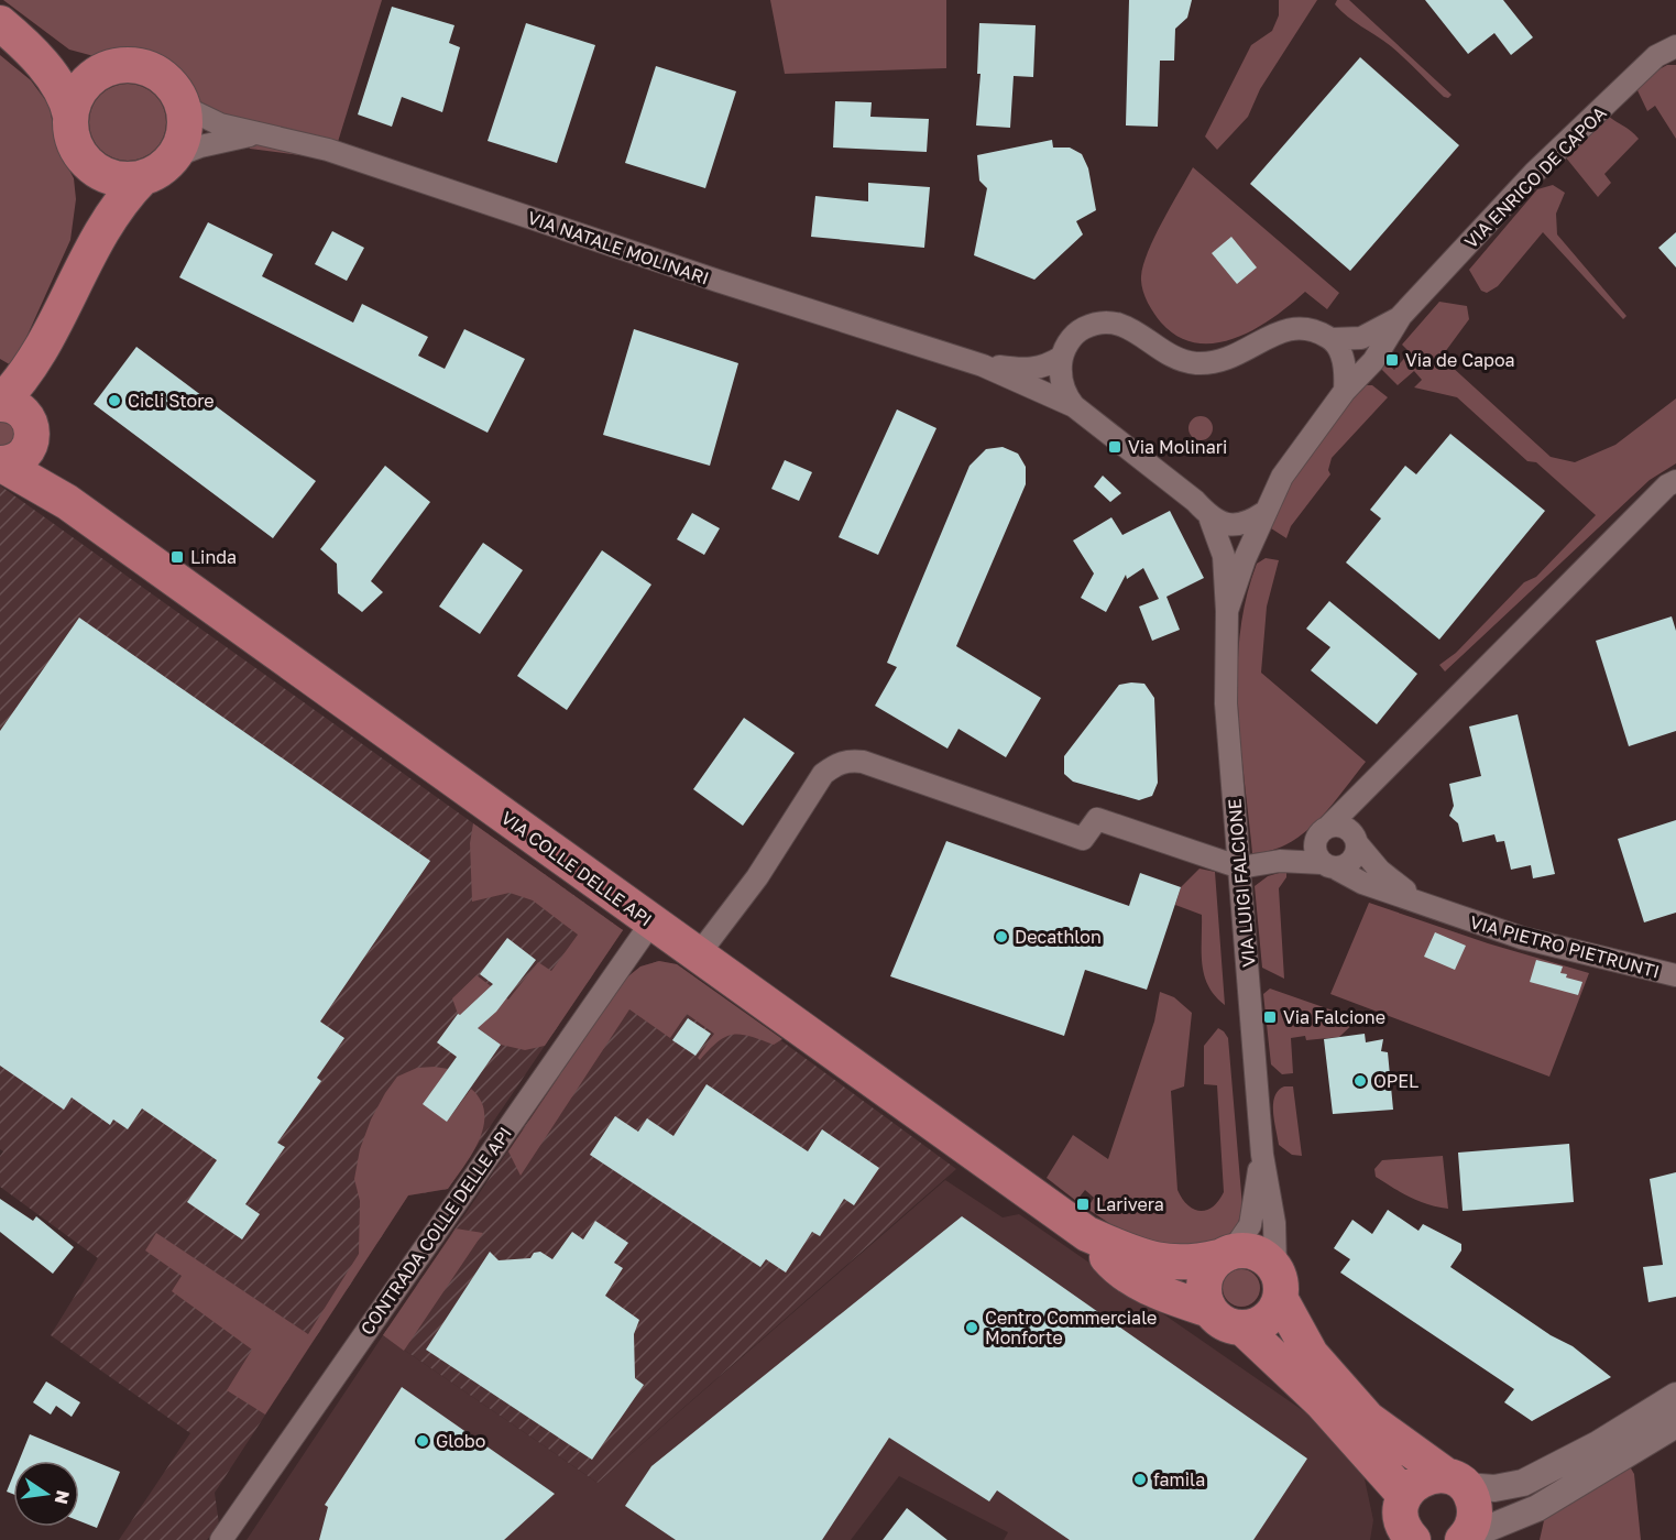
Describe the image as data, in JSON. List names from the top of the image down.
{
  "streets": {
    "main road": ["VIA COLLE DELLE API"],
    "street": [
      "VIA ENRICO DE CAPOA",
      "VIA NATALE MOLINARI",
      "VIA LUIGI FALCIONE",
      "VIA PIETRO PIETRUNTI",
      "CONTRADA COLLE DELLE API"
    ]
  },
  "crossings": [
    ["VIA ENRICO DE CAPOA", "VIA LUIGI FALCIONE"],
    ["VIA NATALE MOLINARI", "VIA LUIGI FALCIONE"],
    ["VIA COLLE DELLE API", "VIA LUIGI FALCIONE"],
    ["VIA COLLE DELLE API", "CONTRADA COLLE DELLE API"],
    ["VIA LUIGI FALCIONE", "VIA PIETRO PIETRUNTI"]
  ],
  "places": {
    "transit": [
      "Via de Capoa",
      "Via Molinari",
      "Linda",
      "Via Falcione",
      "Larivera"
    ],
    "other": [
      "Cicli Store",
      "Decathlon",
      "OPEL",
      "Centro Commerciale Monforte",
      "Globo",
      "famila"
    ]
  },
  "north": "right"
}
